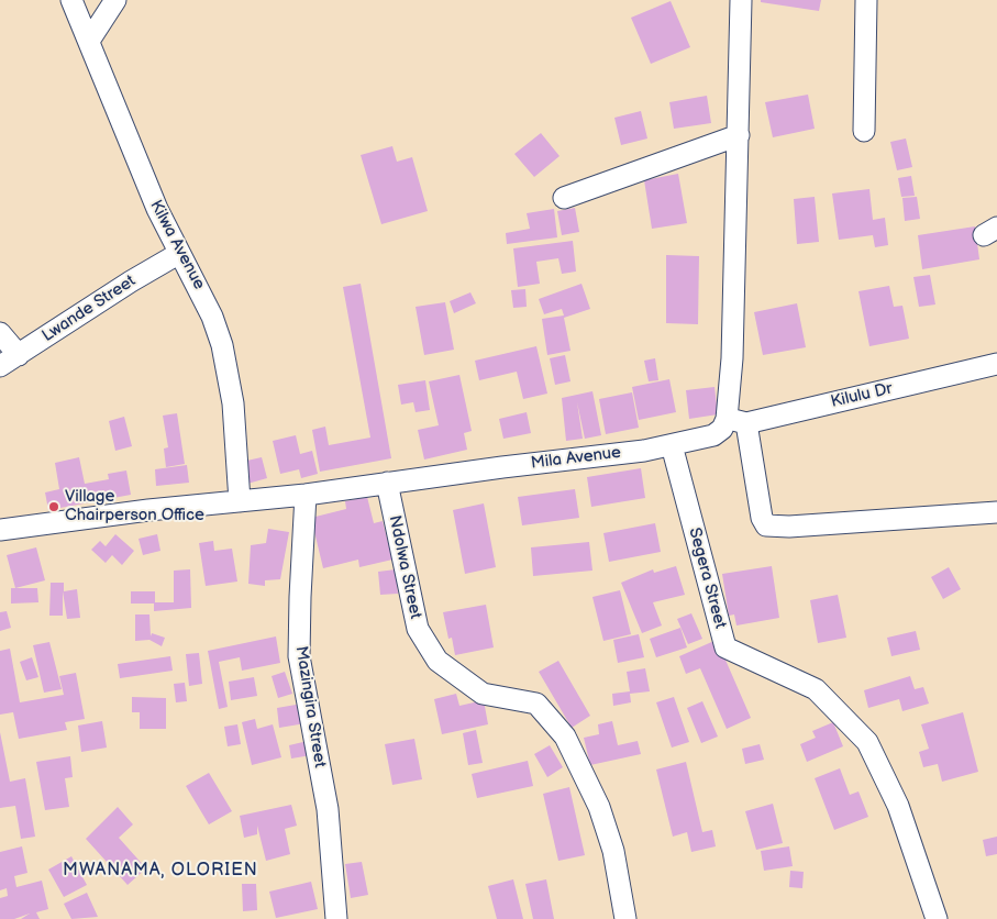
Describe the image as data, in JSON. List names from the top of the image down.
{
  "streets": {
    "street": [
      "Kilwa Avenue",
      "Lwande Street",
      "Kilulu Dr",
      "Mila Avenue",
      "Ndolwa Street",
      "Segera Street",
      "Mazingira Street"
    ]
  },
  "crossings": [
    ["Kilwa Avenue", "Lwande Street"],
    ["Kilwa Avenue", "Mila Avenue"],
    ["Kilulu Dr", "Mila Avenue"],
    ["Mila Avenue", "Ndolwa Street"],
    ["Mila Avenue", "Segera Street"],
    ["Mila Avenue", "Mazingira Street"]
  ],
  "districts": ["MWANAMA, OLORIEN"],
  "places": ["Village Chairperson Office"]
}
